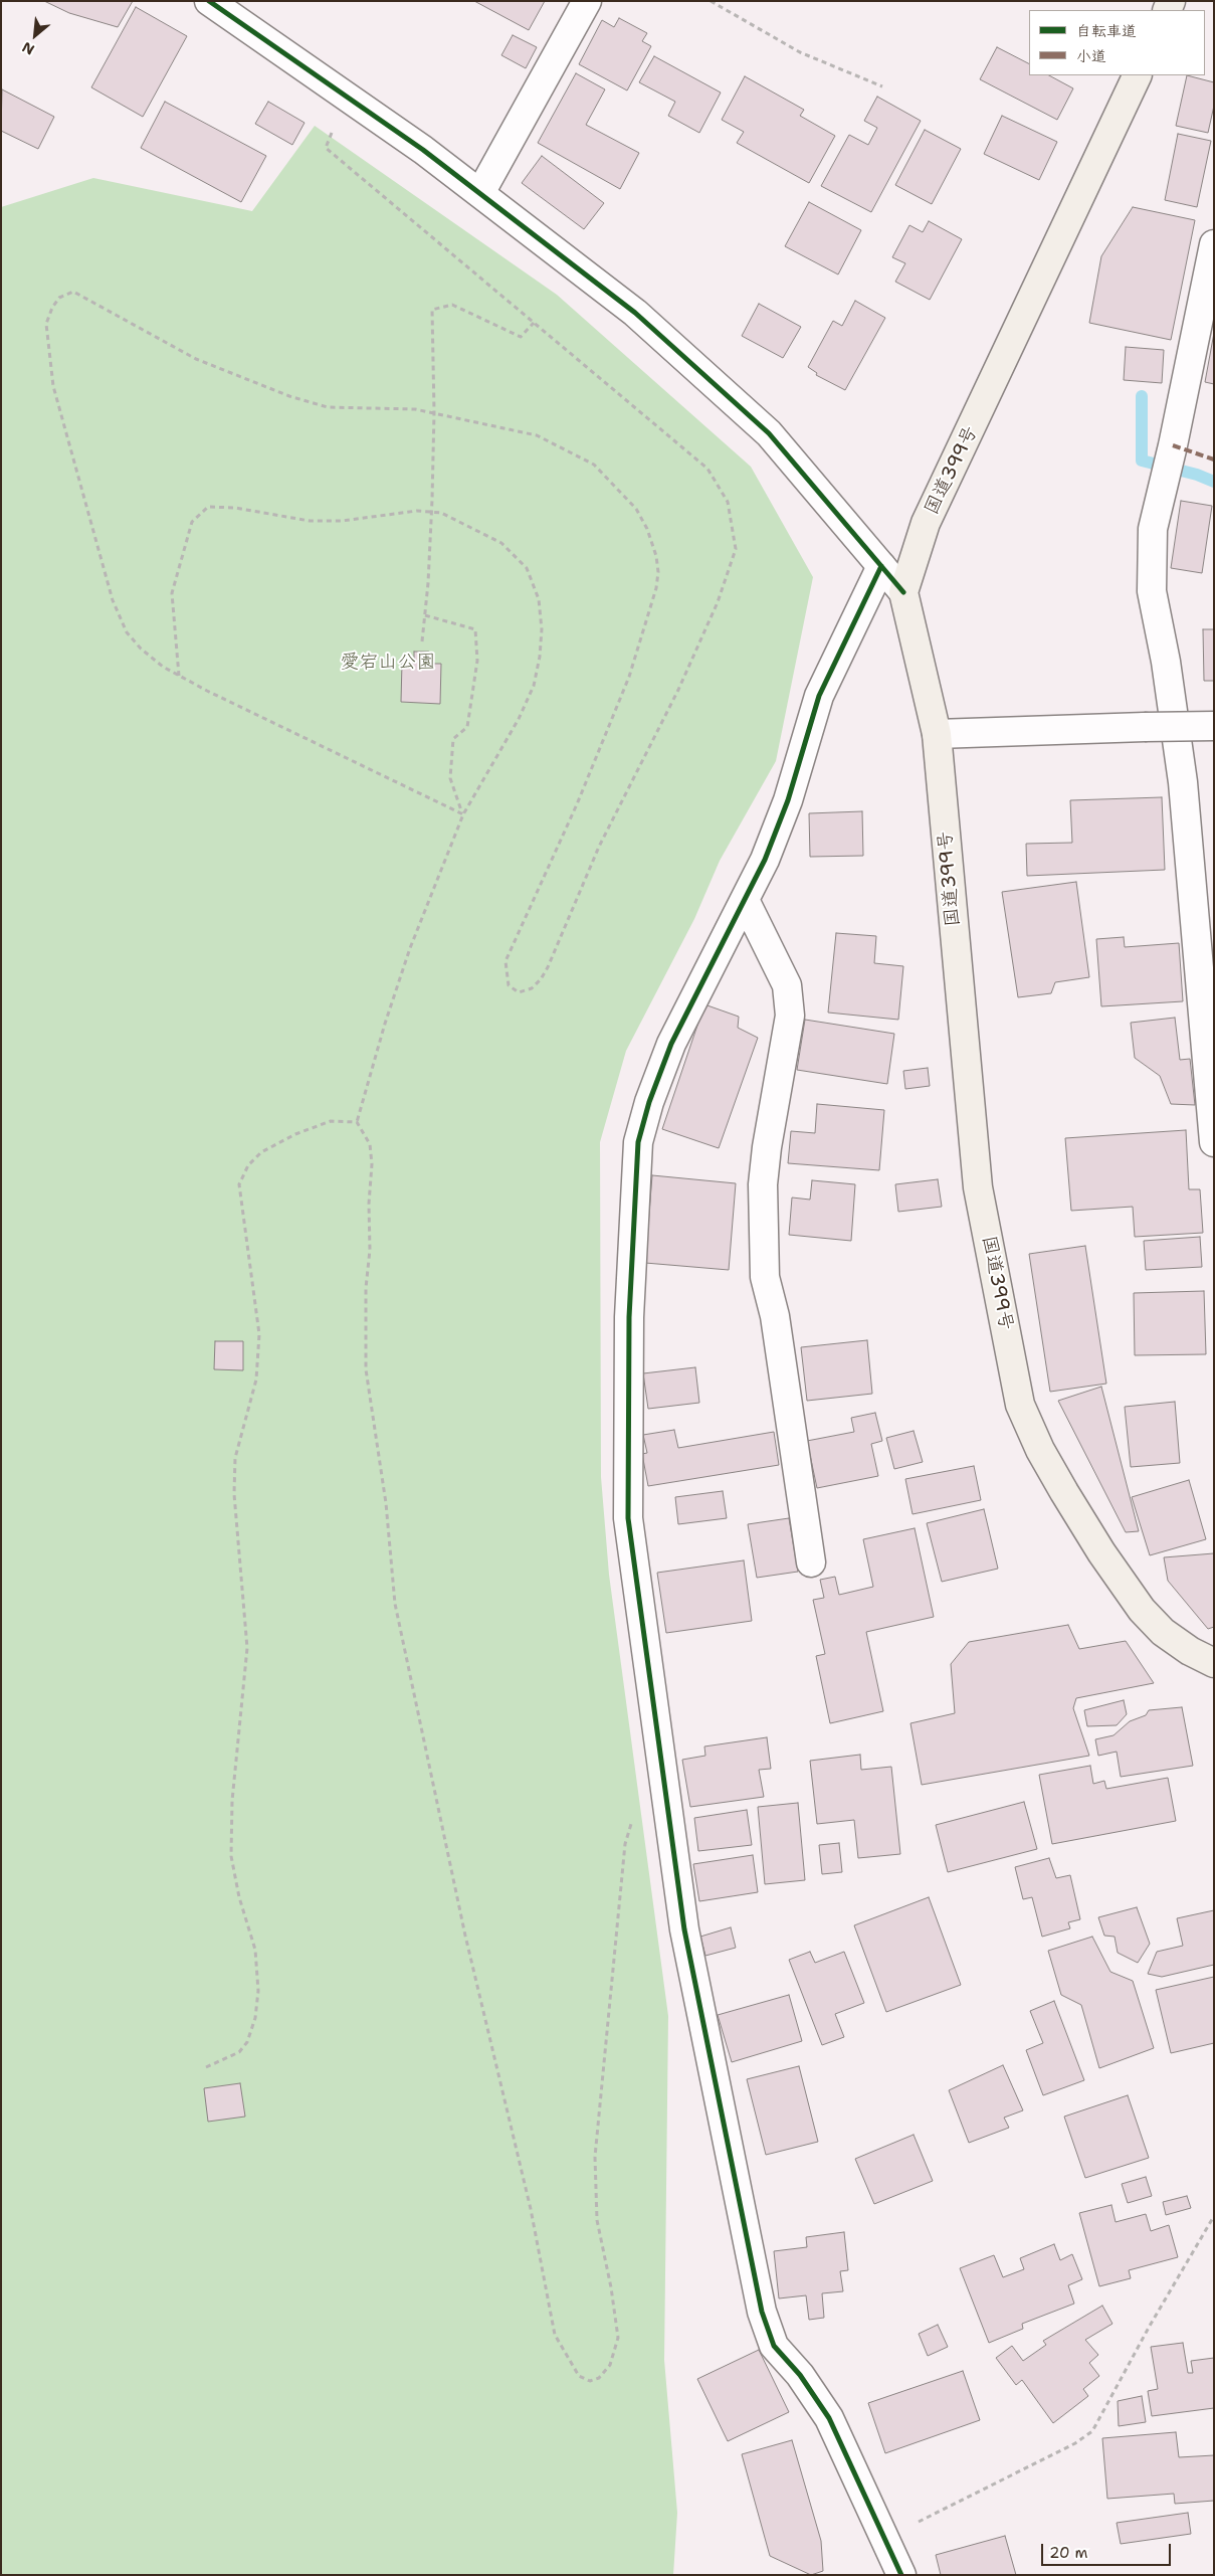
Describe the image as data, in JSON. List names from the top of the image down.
{
  "streets": {
    "highway": ["国道399号"]
  },
  "parks": ["愛宕山公園"],
  "legend": ["自転車道", "小道"],
  "scale_bar": "20 m",
  "north": "bottom left"
}
